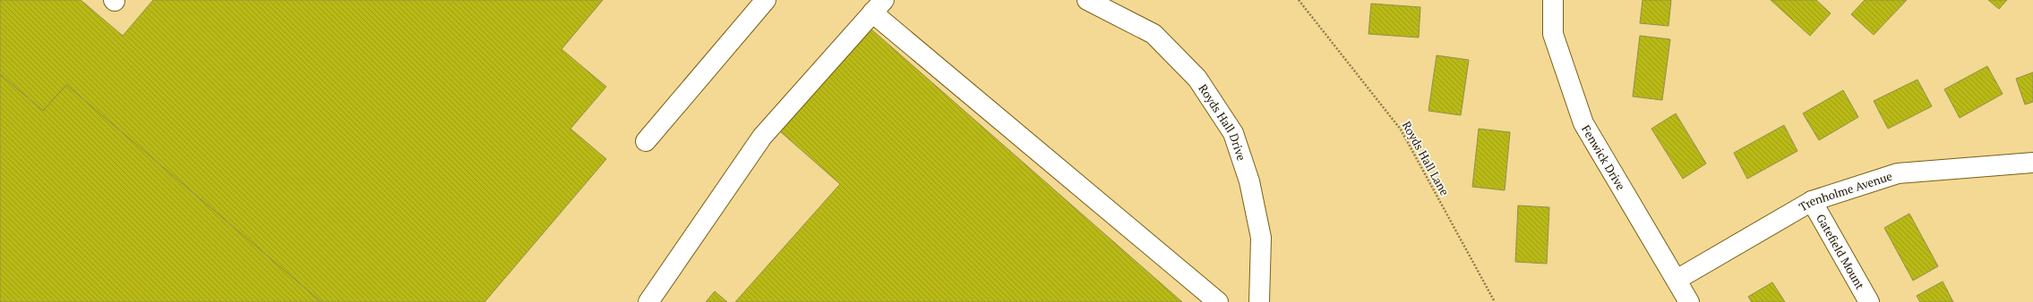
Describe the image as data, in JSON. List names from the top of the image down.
{
  "streets": {
    "street": [
      "Royds Hall Drive",
      "Fenwick Drive",
      "Trenholme Avenue",
      "Gatefield Mount"
    ],
    "path": ["Royds Hall Lane"]
  },
  "crossings": [
    ["Fenwick Drive", "Trenholme Avenue"],
    ["Trenholme Avenue", "Gatefield Mount"]
  ]
}
